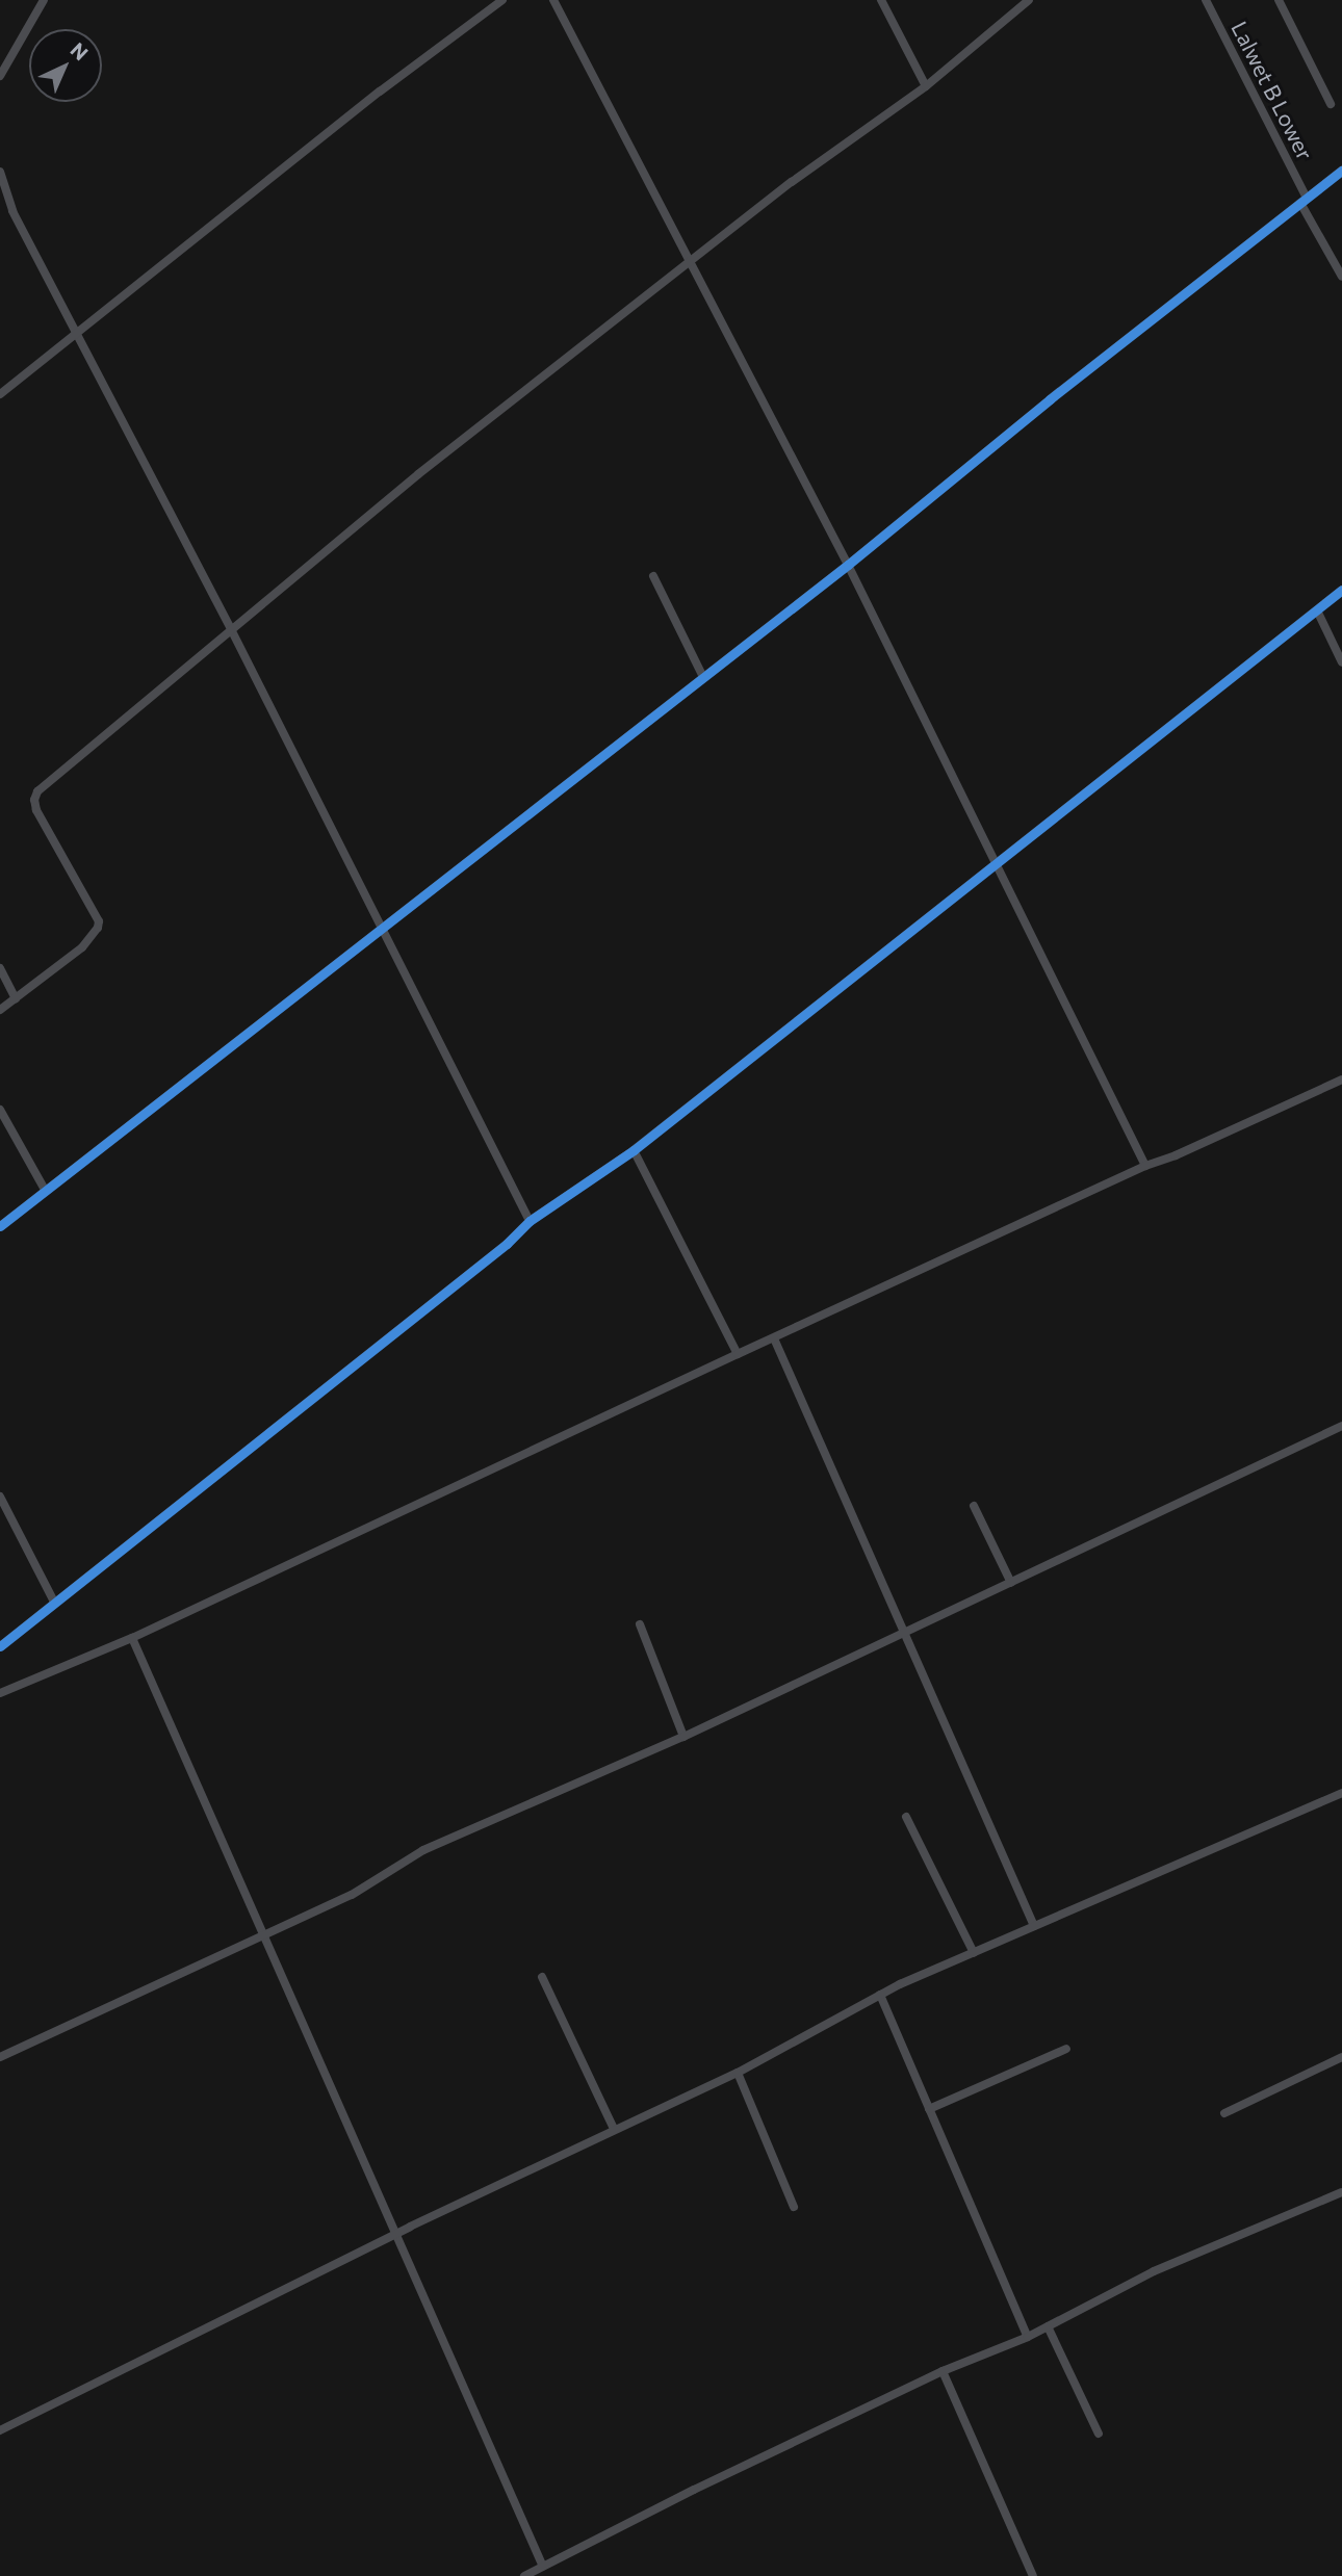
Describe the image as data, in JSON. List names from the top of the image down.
{
  "streets": {
    "street": ["Lalwet B Lower"]
  },
  "north": "top right"
}
